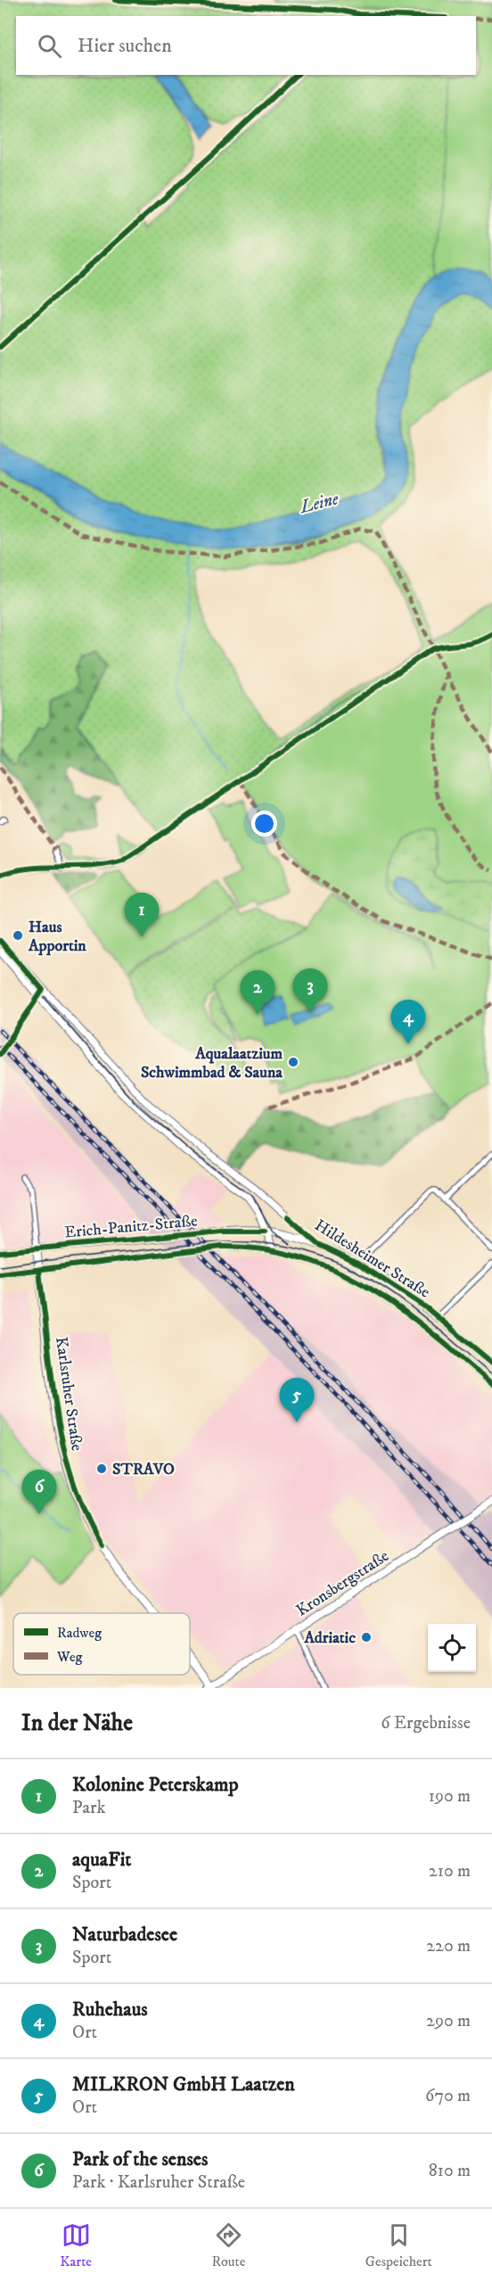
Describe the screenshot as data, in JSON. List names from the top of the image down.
{
  "streets": {
    "main road": [
      "Erich-Panitz-Straße",
      "Hildesheimer Straße",
      "Karlsruher Straße",
      "Kronsbergstraße"
    ]
  },
  "crossings": [
    ["Erich-Panitz-Straße", "Hildesheimer Straße"],
    ["Erich-Panitz-Straße", "Karlsruher Straße"],
    ["Karlsruher Straße", "Kronsbergstraße"]
  ],
  "water": ["Leine"],
  "places": [
    "Haus Apportin",
    "Aqualaatzium Schwimmbad & Sauna",
    "STRAVO",
    "Adriatic"
  ],
  "legend": ["Radweg", "Weg"],
  "page": {
    "search": "Hier suchen",
    "pins": [
      "1",
      "3",
      "2",
      "4",
      "5",
      "6"
    ],
    "heading": ["In der Nähe", "6 Ergebnisse"],
    "list": [
      {
        "mark": "1",
        "name": "Kolonine Peterskamp",
        "note": "Park",
        "value": "190 m"
      },
      {
        "mark": "2",
        "name": "aquaFit",
        "note": "Sport",
        "value": "210 m"
      },
      {
        "mark": "3",
        "name": "Naturbadesee",
        "note": "Sport",
        "value": "220 m"
      },
      {
        "mark": "4",
        "name": "Ruhehaus",
        "note": "Ort",
        "value": "290 m"
      },
      {
        "mark": "5",
        "name": "MILKRON GmbH Laatzen",
        "note": "Ort",
        "value": "670 m"
      },
      {
        "mark": "6",
        "name": "Park of the senses",
        "note": "Park · Karlsruher Straße",
        "value": "810 m"
      }
    ],
    "nav": ["Karte", "Route", "Gespeichert"]
  }
}
